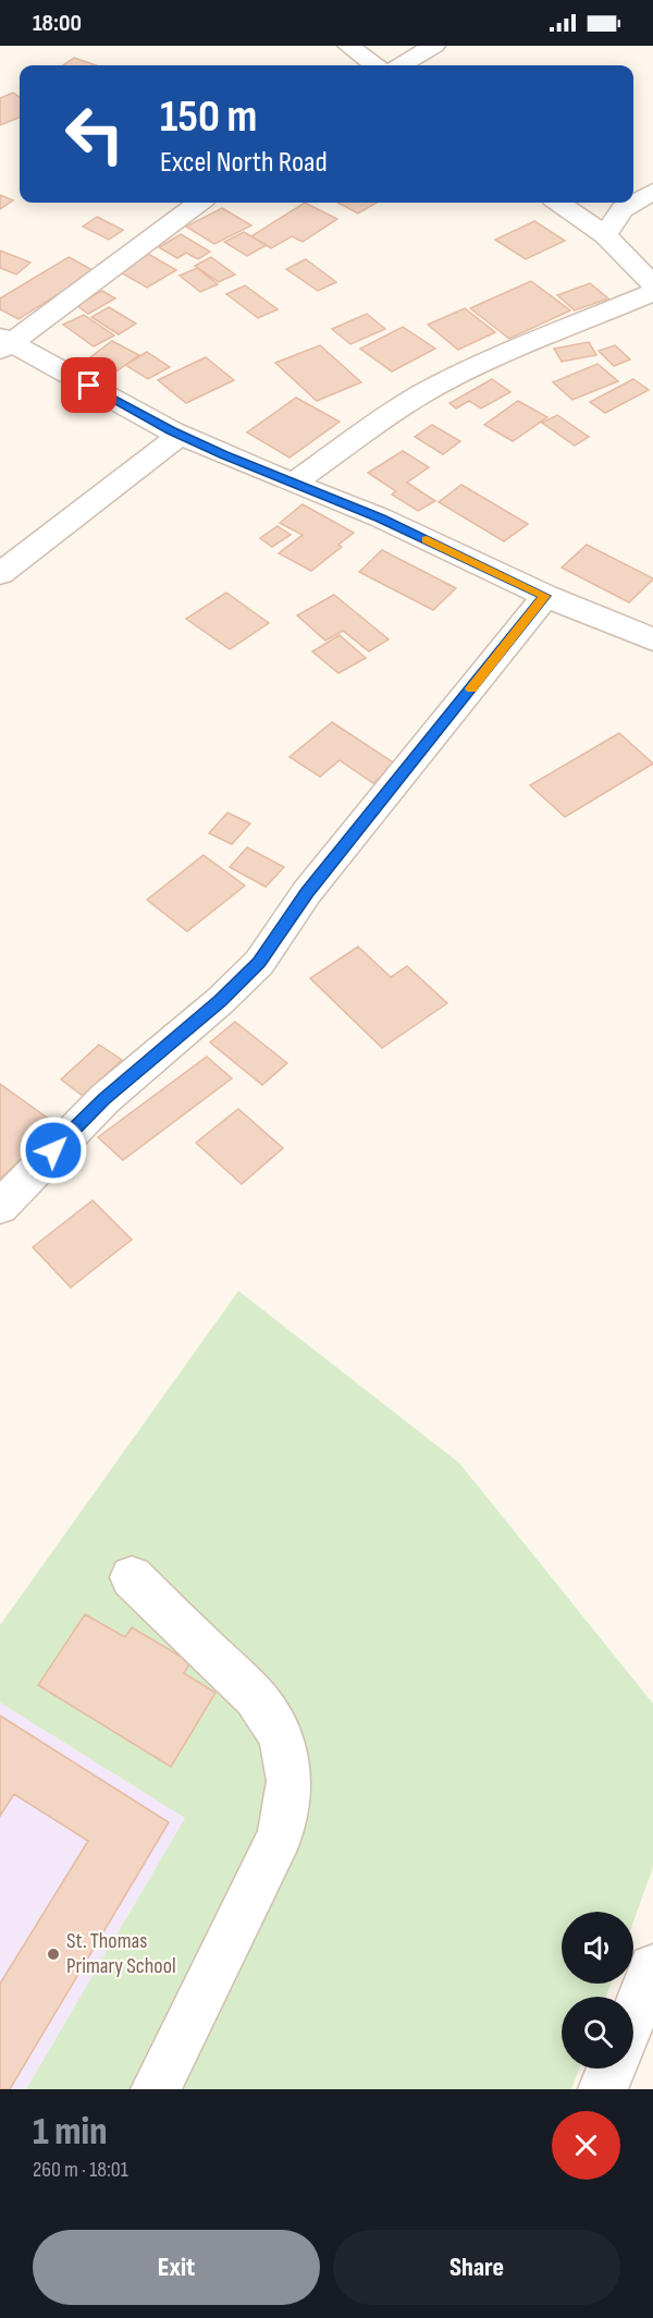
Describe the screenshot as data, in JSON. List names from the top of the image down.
{
  "places": ["St. Thomas Primary School"],
  "page": {
    "status": "18:00",
    "turn": ["150 m", "Excel North Road"],
    "heading": ["1 min", "260 m · 18:01"],
    "buttons": ["Exit", "Share"]
  }
}
